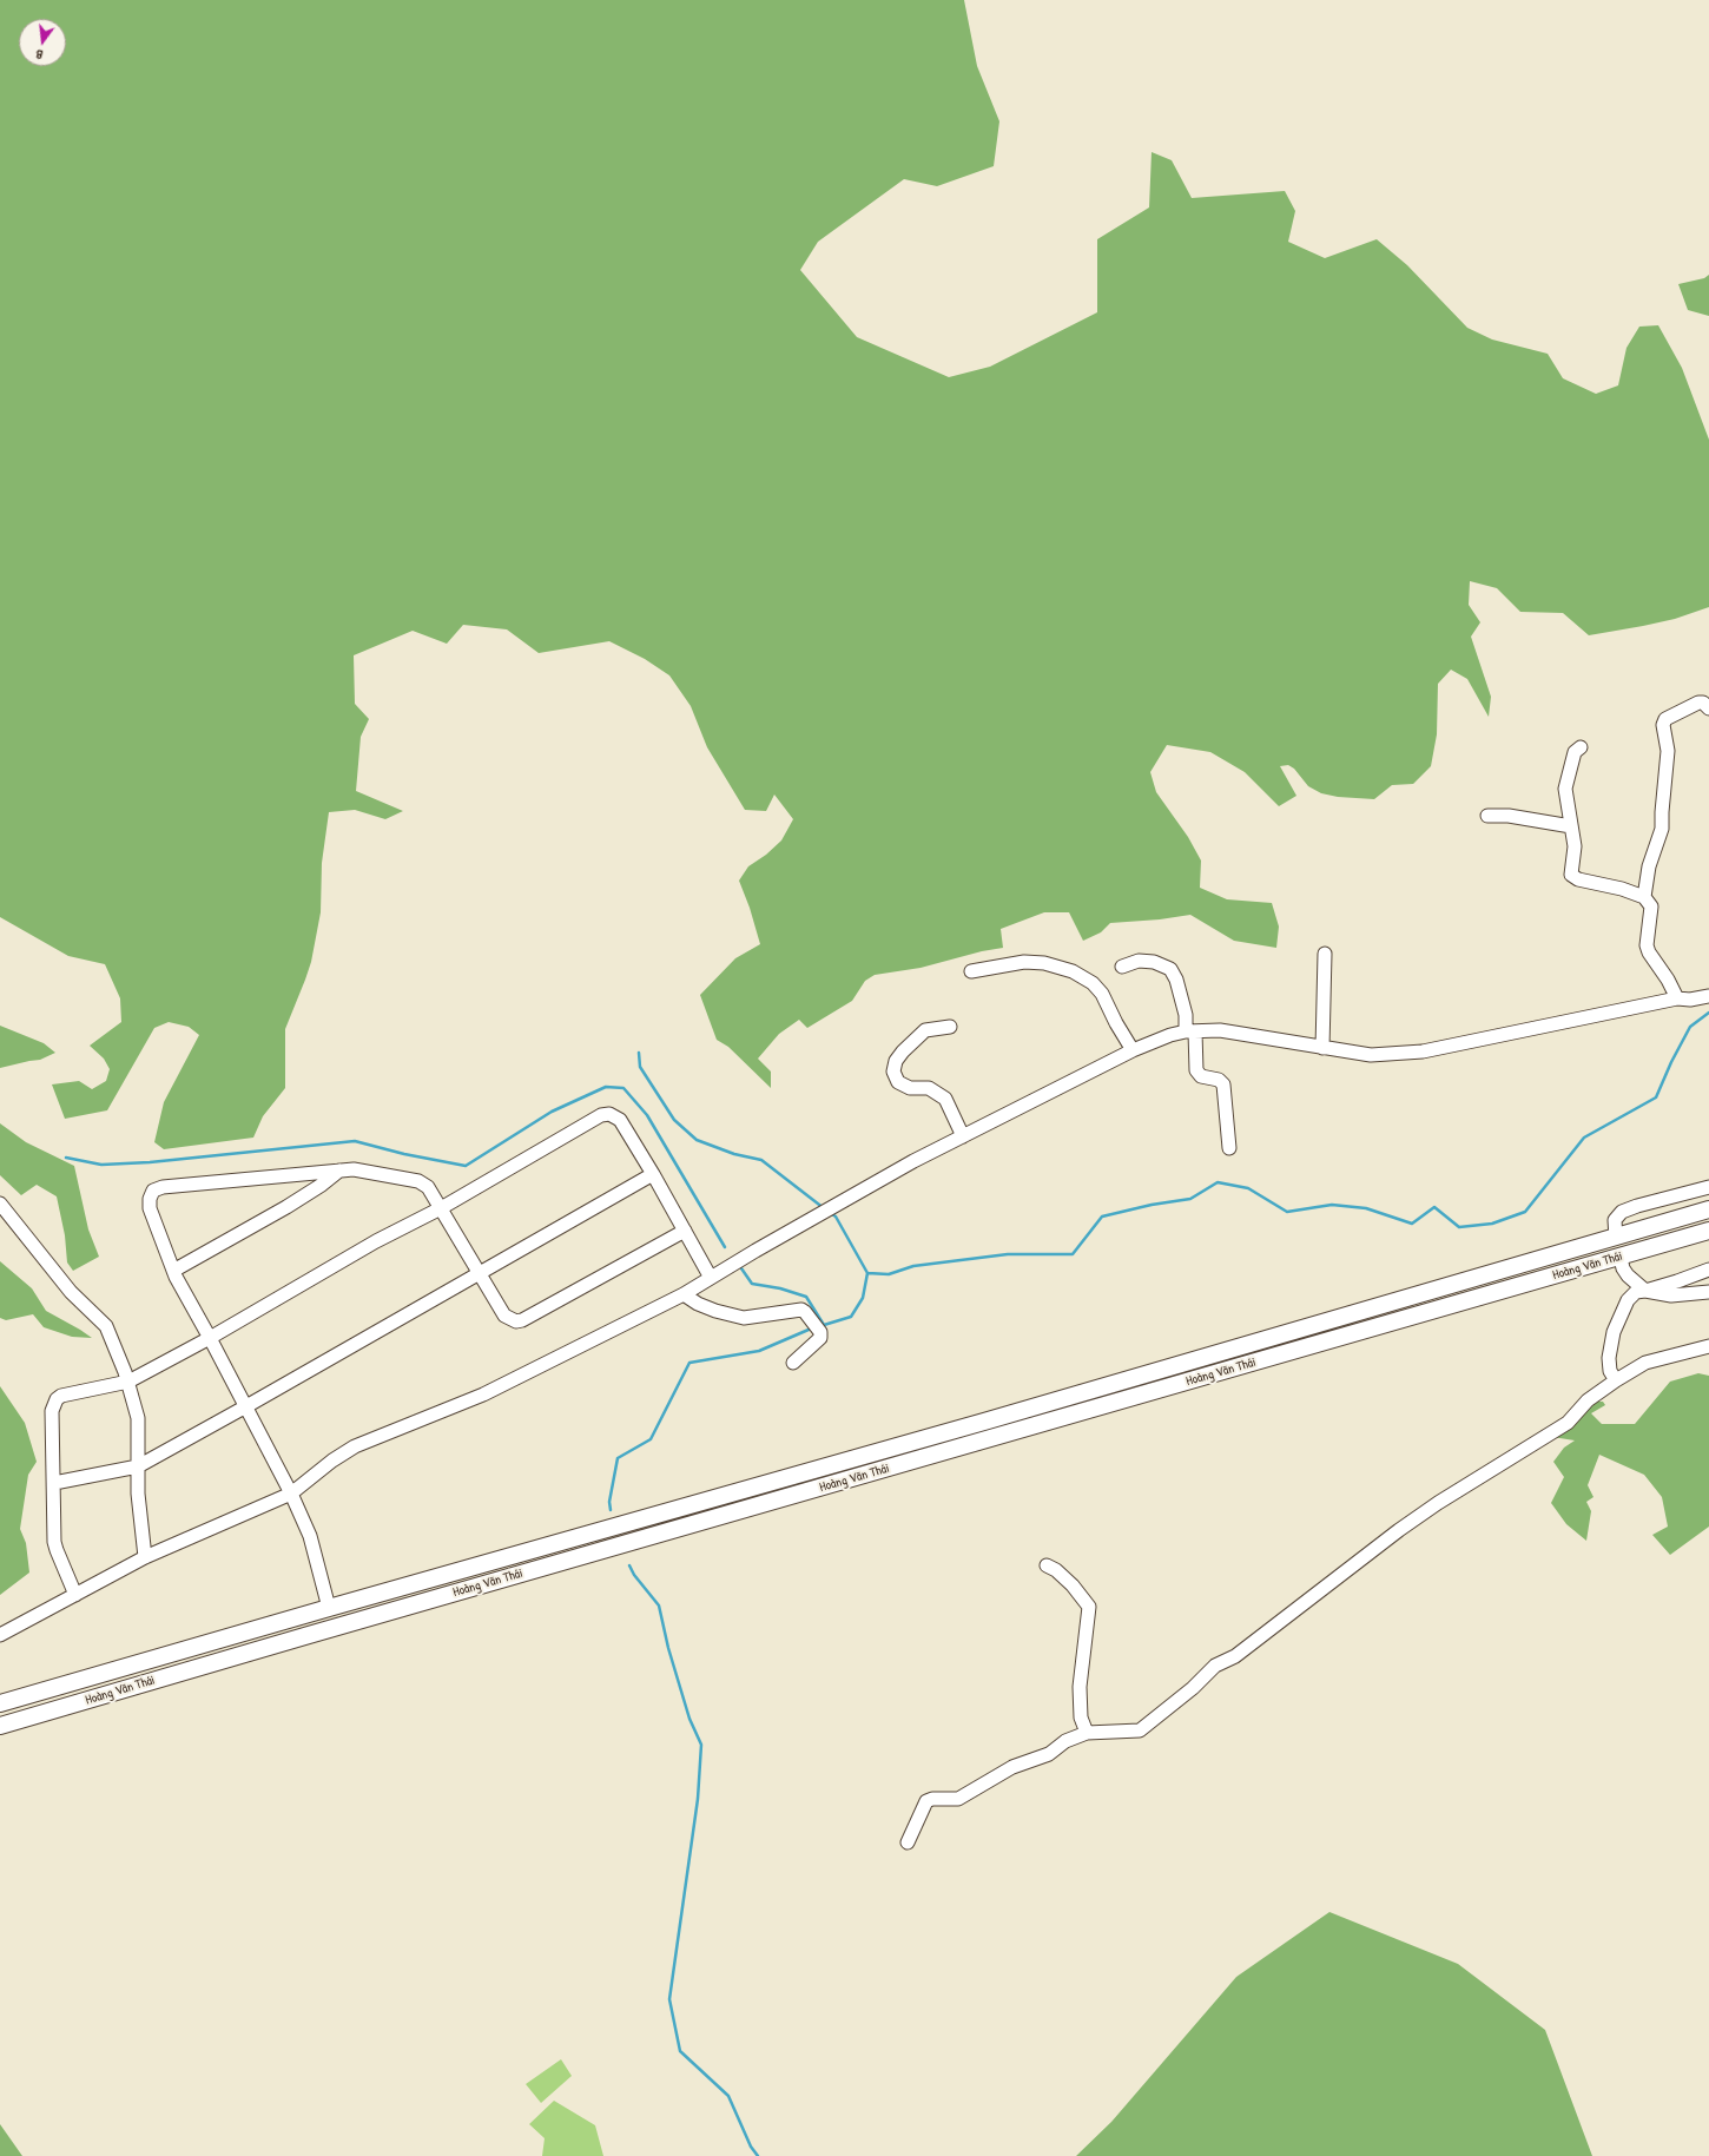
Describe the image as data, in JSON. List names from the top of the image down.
{
  "streets": {
    "main road": ["Hoàng Văn Thái"]
  },
  "north": "bottom"
}
